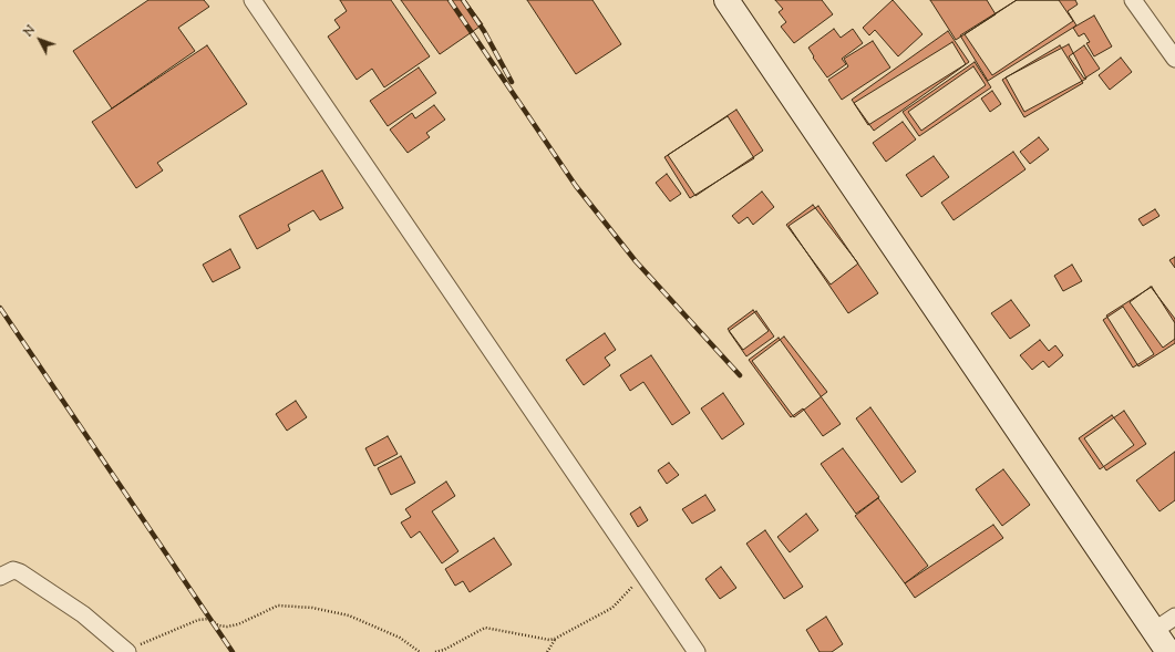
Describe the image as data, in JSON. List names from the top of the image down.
{
  "north": "top left"
}
